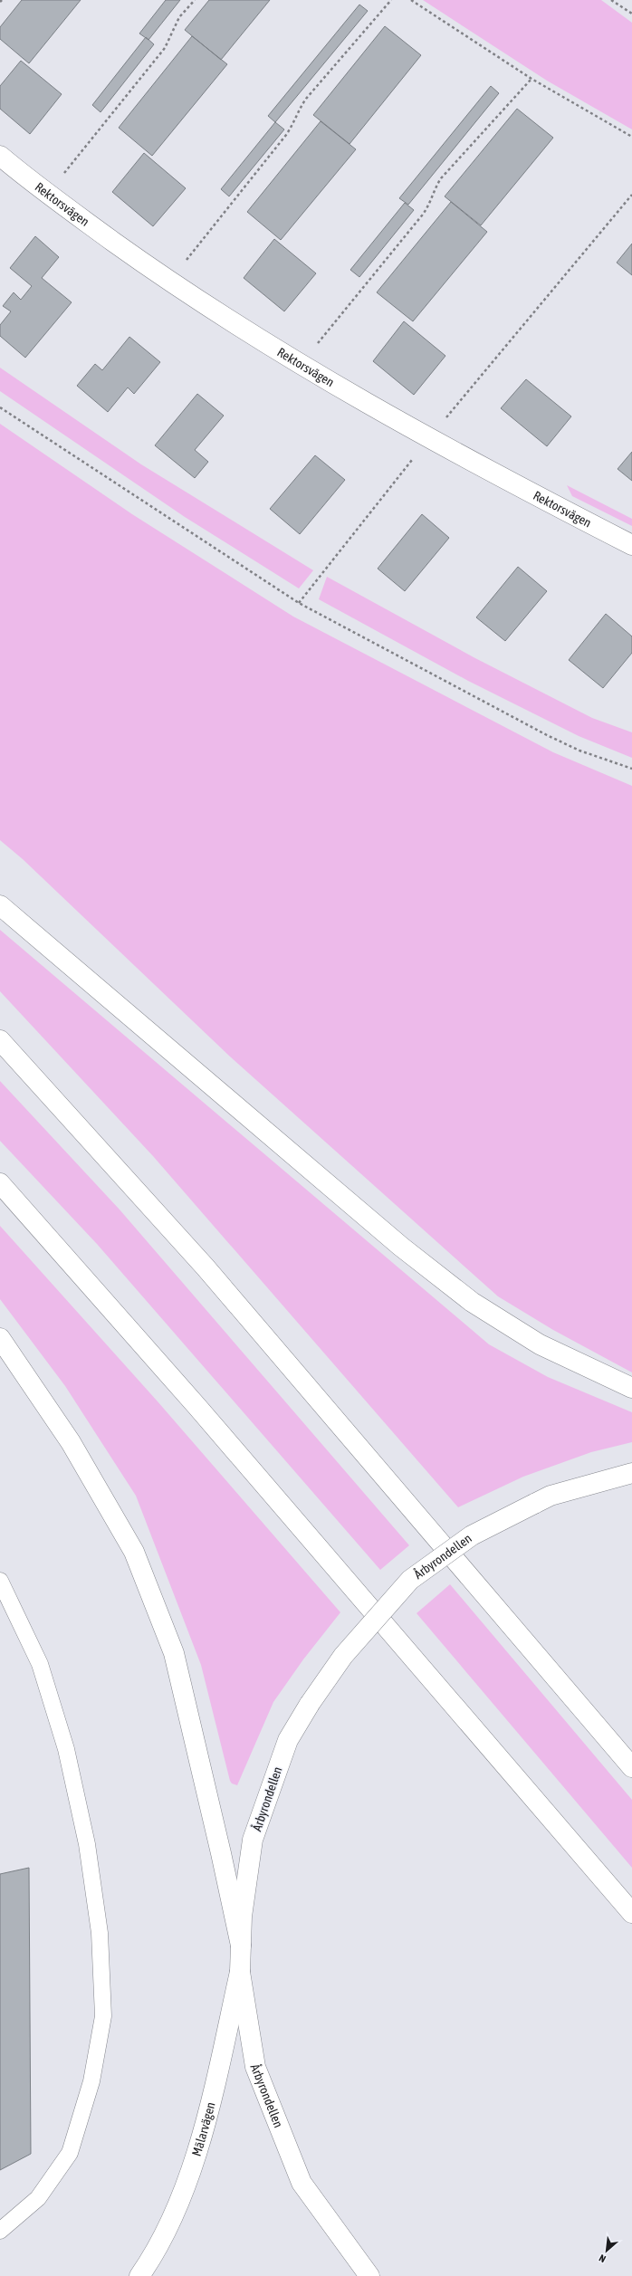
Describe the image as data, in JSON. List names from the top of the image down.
{
  "streets": {
    "main road": ["Rektorsvägen", "Årbyrondellen", "Mälarvägen"]
  },
  "crossings": [
    ["Årbyrondellen", "Mälarvägen"]
  ],
  "north": "bottom left"
}
